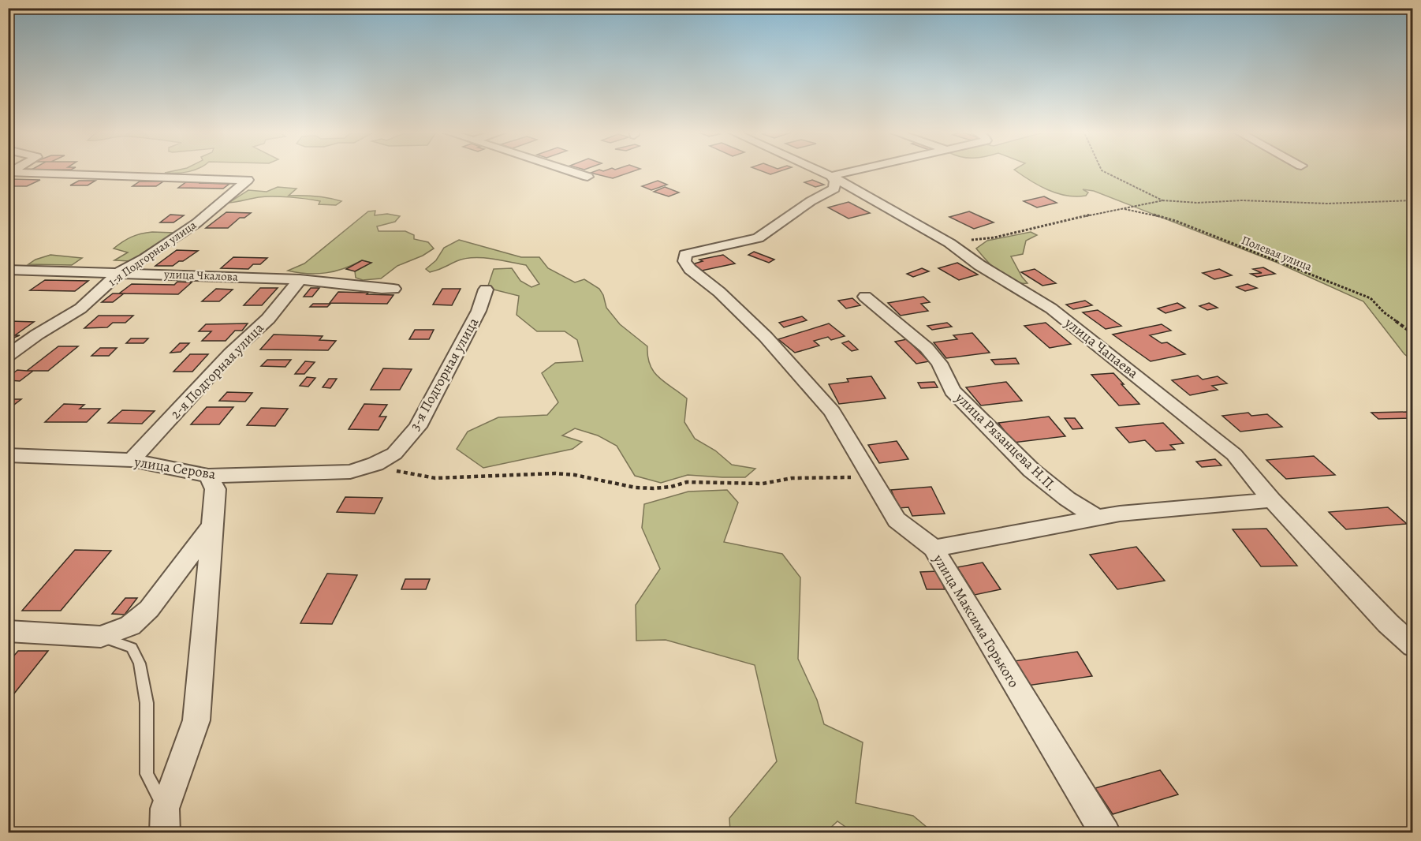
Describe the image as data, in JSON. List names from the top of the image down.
{
  "streets": {
    "street": [
      "1-я Подгорная улица",
      "улица Чкалова",
      "улица Чапаева",
      "2-я Подгорная улица",
      "3-я Подгорная улица",
      "улица Рязанцева Н.П.",
      "улица Серова",
      "улица Максима Горького"
    ],
    "path": ["Полевая улица"]
  },
  "crossings": [
    ["1-я Подгорная улица", "улица Чкалова"],
    ["улица Чкалова", "2-я Подгорная улица"],
    ["улица Чапаева", "улица Максима Горького"],
    ["2-я Подгорная улица", "улица Серова"],
    ["3-я Подгорная улица", "улица Серова"]
  ]
}
